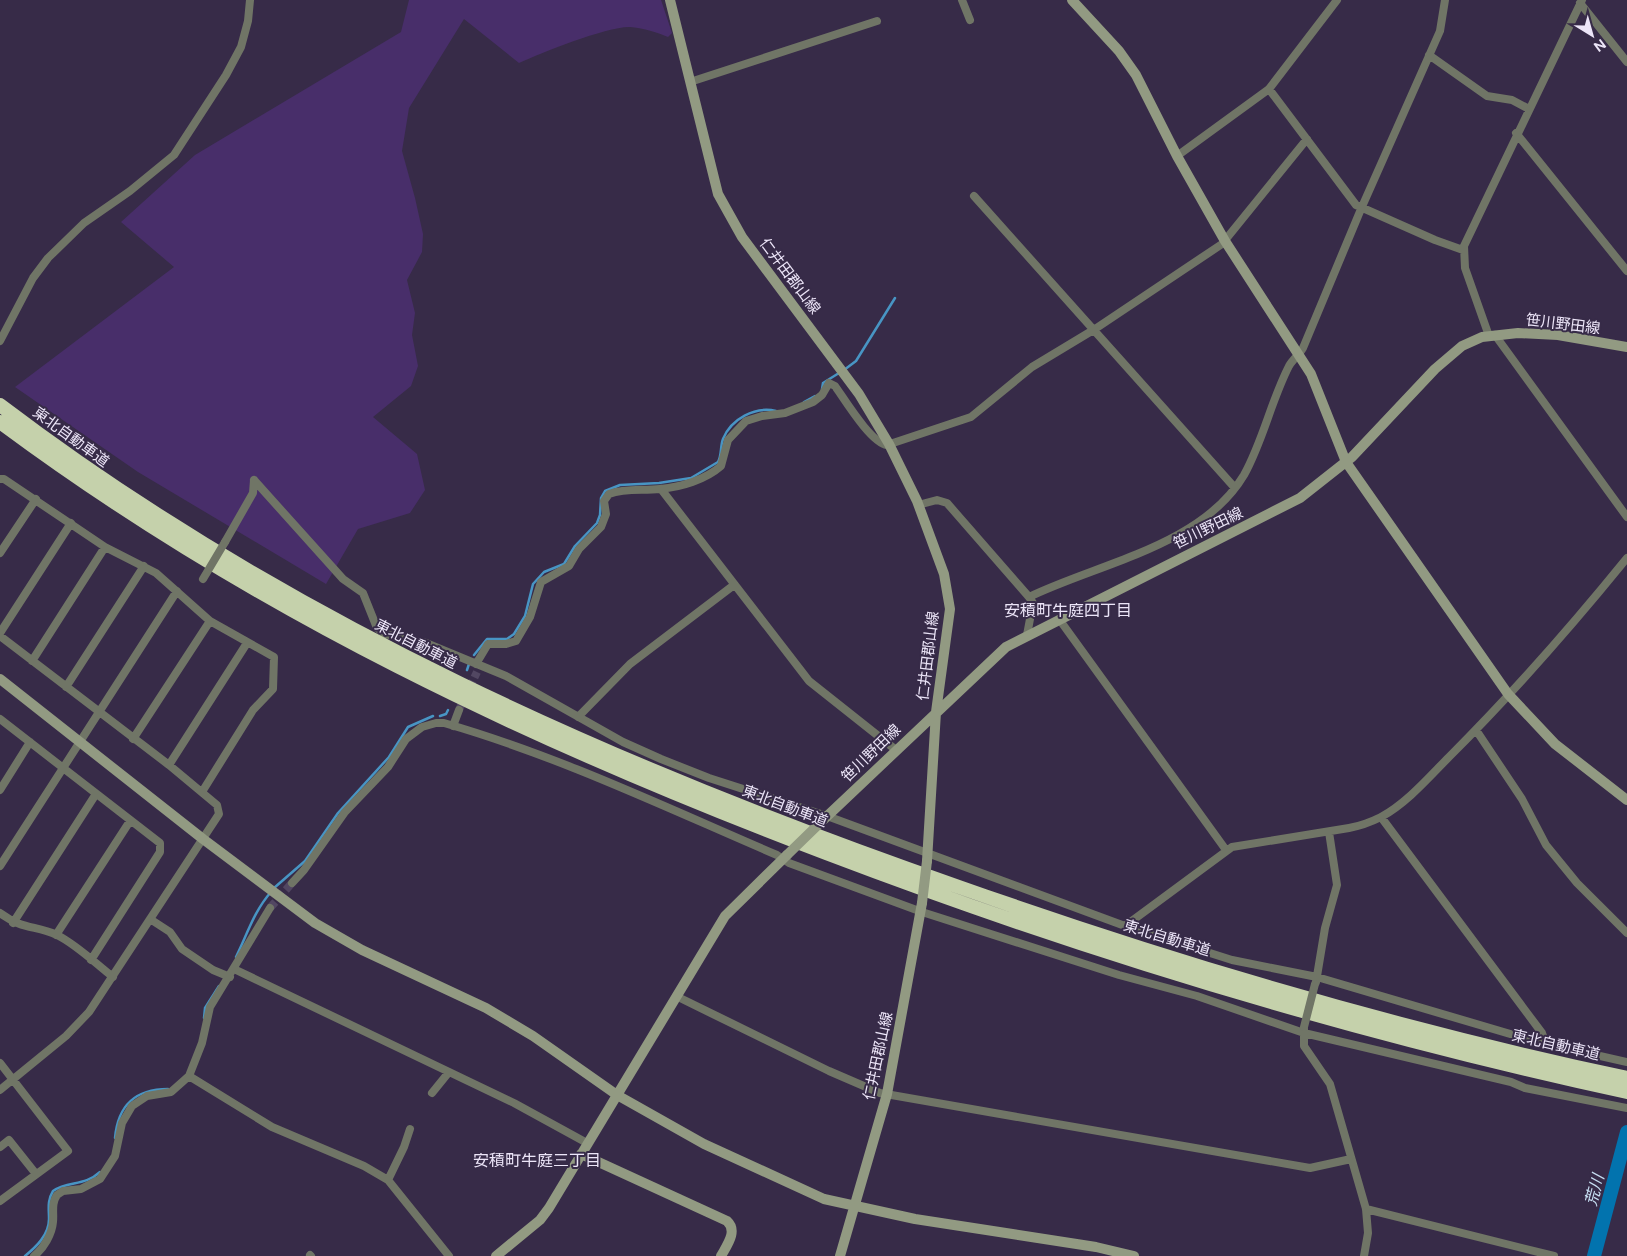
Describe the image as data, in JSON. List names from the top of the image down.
{
  "streets": {
    "highway": ["東北自動車道"],
    "street": ["仁井田郡山線", "笹川野田線"]
  },
  "crossings": [
    ["仁井田郡山線", "笹川野田線"]
  ],
  "districts": ["安積町牛庭四丁目", "安積町牛庭三丁目"],
  "water": ["荒川"],
  "north": "bottom right"
}
